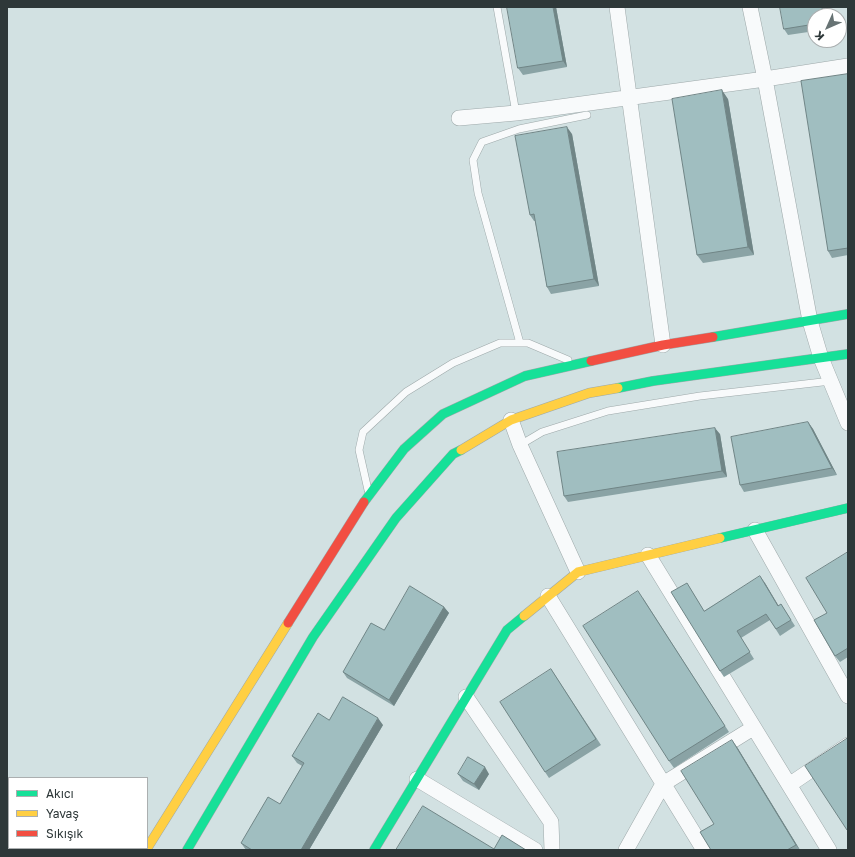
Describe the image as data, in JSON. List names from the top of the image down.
{
  "legend": ["Akıcı", "Yavaş", "Sıkışık"],
  "north": "bottom left"
}
